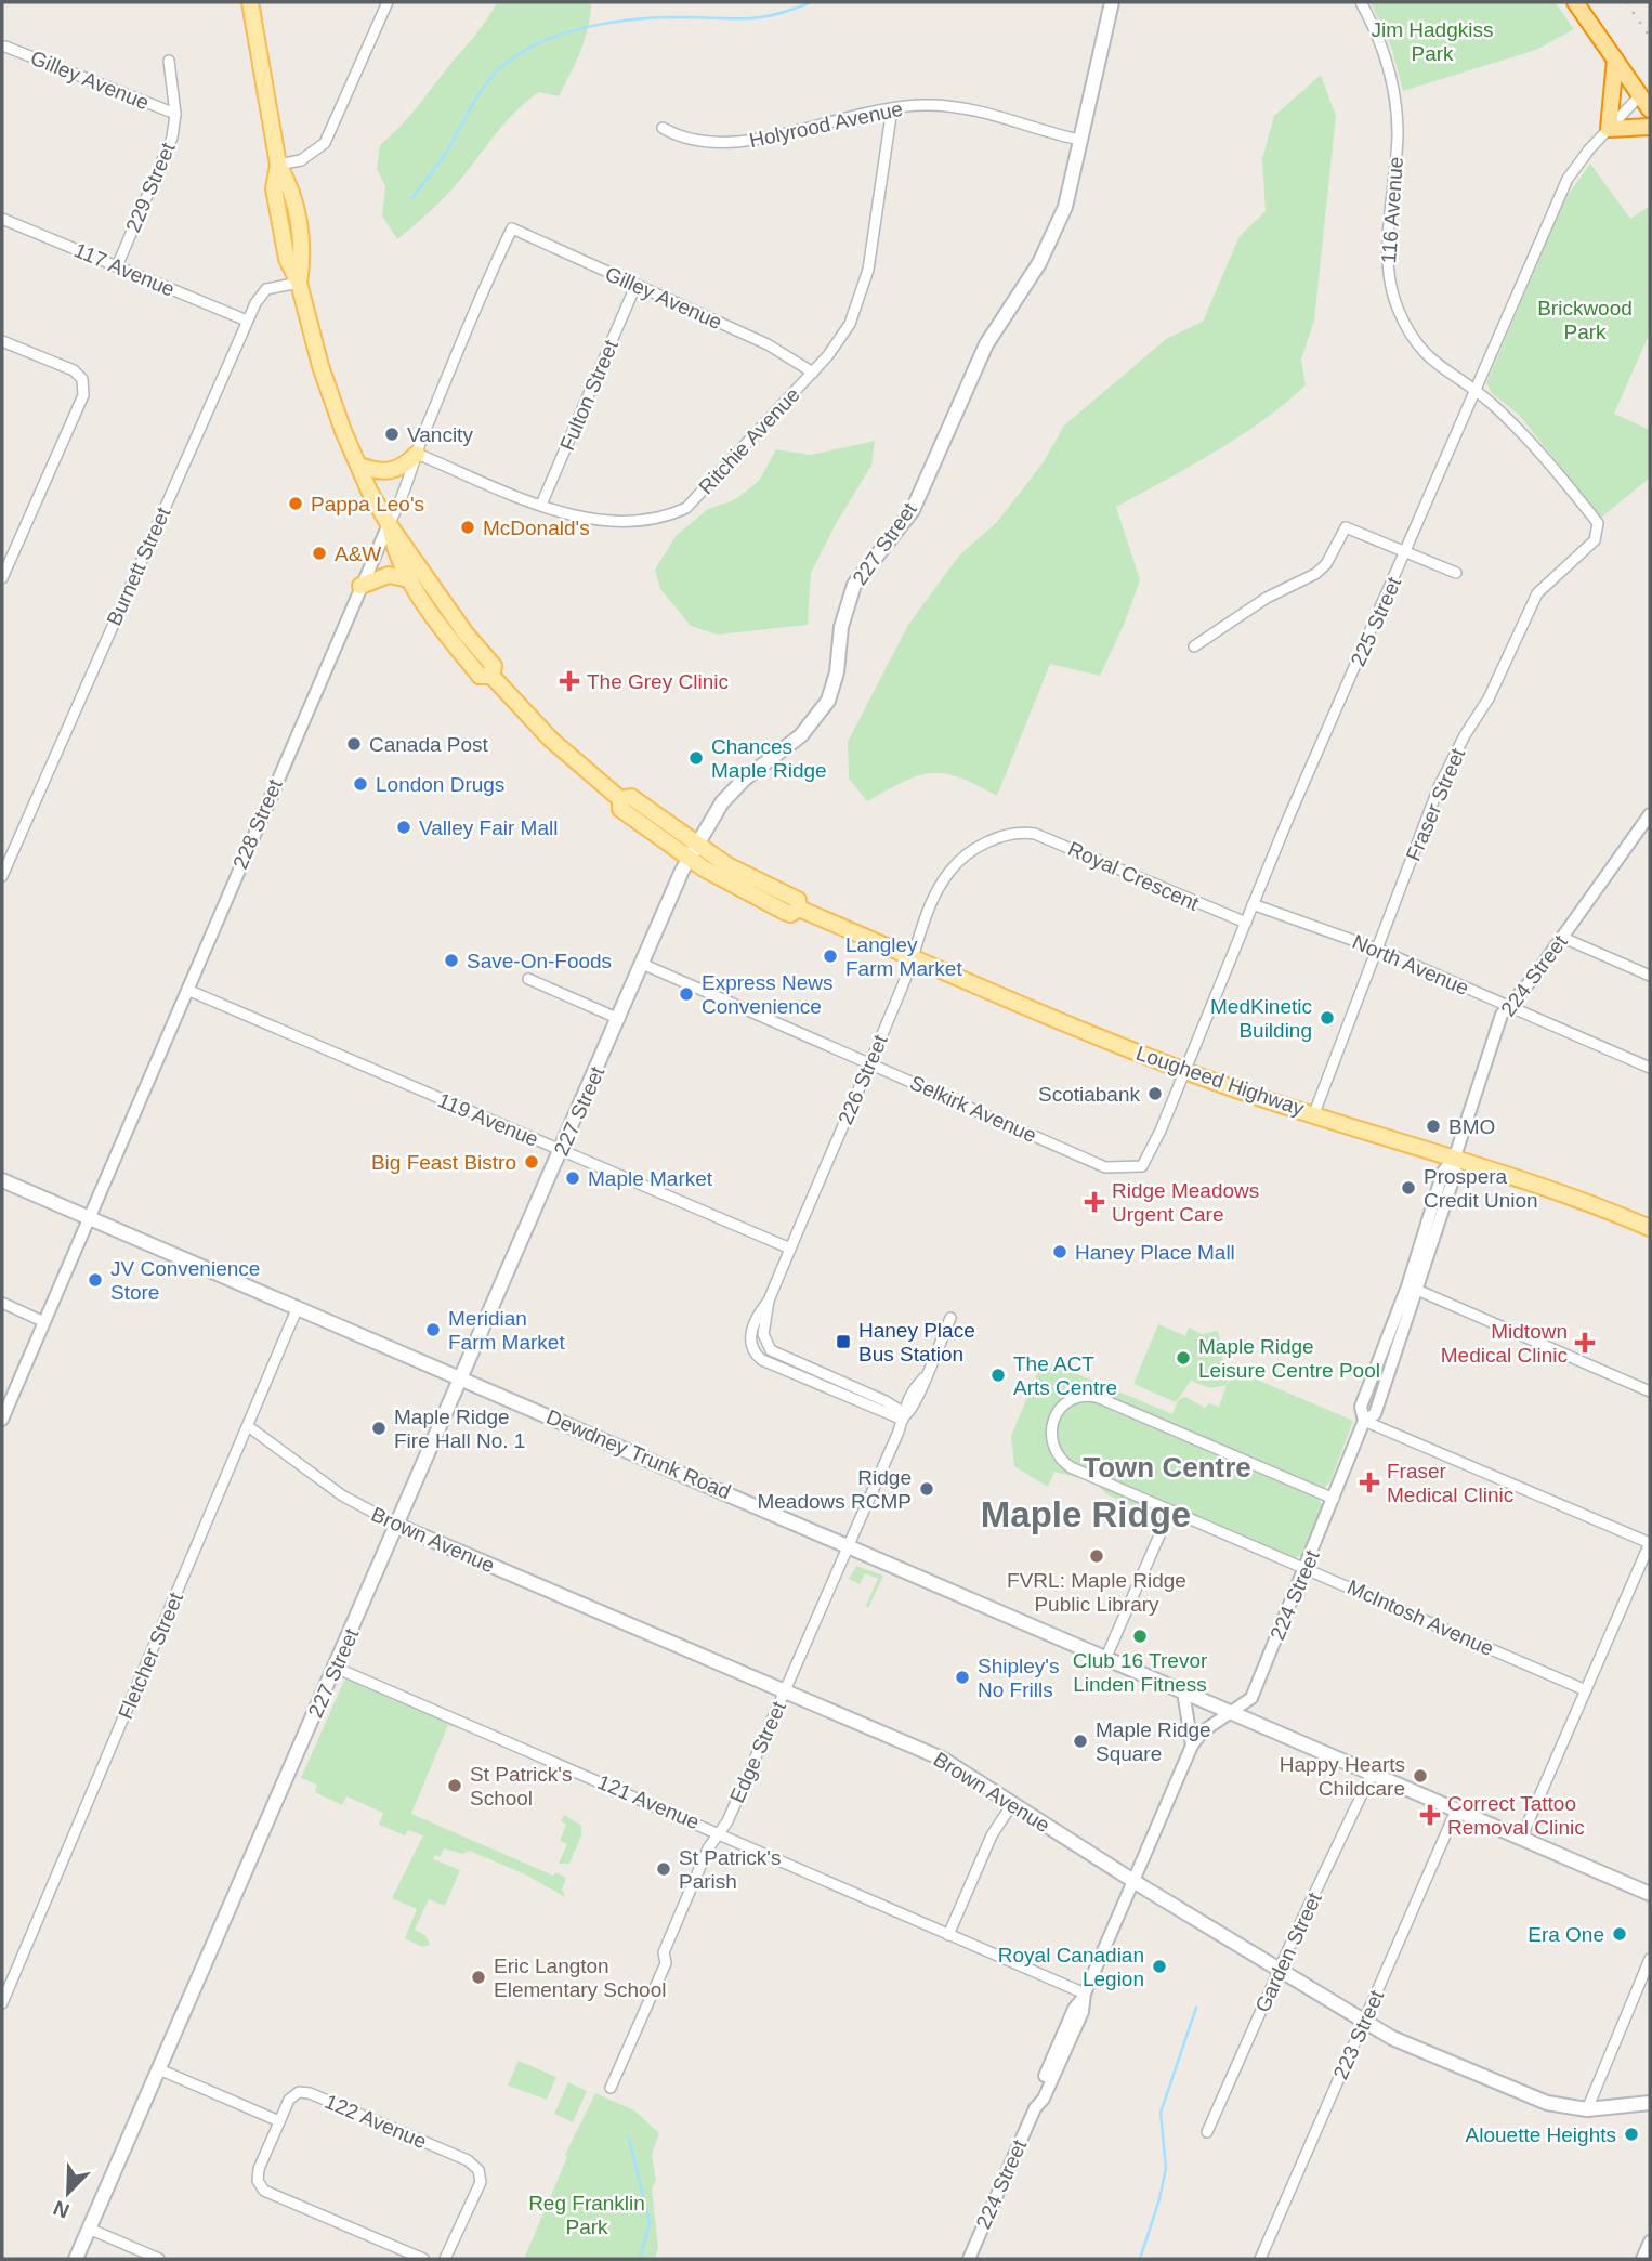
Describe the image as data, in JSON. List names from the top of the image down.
{
  "streets": {
    "main road": [
      "227 Street",
      "Lougheed Highway",
      "Dewdney Trunk Road",
      "Brown Avenue"
    ],
    "street": [
      "Gilley Avenue",
      "Holyrood Avenue",
      "229 Street",
      "116 Avenue",
      "117 Avenue",
      "Fulton Street",
      "Ritchie Avenue",
      "Burnett Street",
      "225 Street",
      "Fraser Street",
      "228 Street",
      "Royal Crescent",
      "North Avenue",
      "224 Street",
      "226 Street",
      "Selkirk Avenue",
      "119 Avenue",
      "McIntosh Avenue",
      "Fletcher Street",
      "Edge Street",
      "121 Avenue",
      "Garden Street",
      "223 Street",
      "122 Avenue"
    ]
  },
  "crossings": [
    ["Gilley Avenue", "229 Street"],
    ["Gilley Avenue", "Fulton Street"],
    ["Gilley Avenue", "Ritchie Avenue"],
    ["Gilley Avenue", "228 Street"],
    ["Holyrood Avenue", "Ritchie Avenue"],
    ["Holyrood Avenue", "227 Street"],
    ["229 Street", "117 Avenue"],
    ["116 Avenue", "225 Street"],
    ["116 Avenue", "Fraser Street"],
    ["117 Avenue", "Burnett Street"],
    ["Fulton Street", "Ritchie Avenue"],
    ["Ritchie Avenue", "228 Street"],
    ["227 Street", "Lougheed Highway"],
    ["227 Street", "Selkirk Avenue"],
    ["227 Street", "119 Avenue"],
    ["227 Street", "Dewdney Trunk Road"],
    ["227 Street", "Brown Avenue"],
    ["227 Street", "121 Avenue"],
    ["Burnett Street", "Lougheed Highway"],
    ["225 Street", "Royal Crescent"],
    ["225 Street", "North Avenue"],
    ["225 Street", "Lougheed Highway"],
    ["225 Street", "Selkirk Avenue"],
    ["Fraser Street", "North Avenue"],
    ["Fraser Street", "Lougheed Highway"],
    ["228 Street", "Lougheed Highway"],
    ["228 Street", "119 Avenue"],
    ["228 Street", "Dewdney Trunk Road"],
    ["Royal Crescent", "226 Street"],
    ["North Avenue", "224 Street"],
    ["224 Street", "Lougheed Highway"],
    ["224 Street", "Dewdney Trunk Road"],
    ["224 Street", "Brown Avenue"],
    ["224 Street", "McIntosh Avenue"],
    ["224 Street", "121 Avenue"],
    ["226 Street", "Lougheed Highway"],
    ["226 Street", "Selkirk Avenue"],
    ["226 Street", "119 Avenue"],
    ["226 Street", "Edge Street"],
    ["Dewdney Trunk Road", "Fletcher Street"],
    ["Dewdney Trunk Road", "Edge Street"],
    ["Dewdney Trunk Road", "Garden Street"],
    ["Dewdney Trunk Road", "223 Street"],
    ["Brown Avenue", "Fletcher Street"],
    ["Brown Avenue", "Edge Street"],
    ["Brown Avenue", "Garden Street"],
    ["Brown Avenue", "223 Street"],
    ["Edge Street", "121 Avenue"]
  ],
  "districts": ["Town Centre", "Maple Ridge"],
  "parks": ["Jim Hadgkiss Park", "Brickwood Park", "Reg Franklin Park"],
  "places": {
    "other": [
      "Vancity",
      "Pappa Leo's",
      "McDonald's",
      "A&W",
      "Canada Post",
      "Chances Maple Ridge",
      "London Drugs",
      "Valley Fair Mall",
      "Langley Farm Market",
      "Save-On-Foods",
      "Express News Convenience",
      "MedKinetic Building",
      "Scotiabank",
      "BMO",
      "Big Feast Bistro",
      "Maple Market",
      "Prospera Credit Union",
      "Haney Place Mall",
      "JV Convenience Store",
      "Meridian Farm Market",
      "Maple Ridge Leisure Centre Pool",
      "The ACT Arts Centre",
      "Maple Ridge Fire Hall No. 1",
      "Ridge Meadows RCMP",
      "FVRL: Maple Ridge Public Library",
      "Club 16 Trevor Linden Fitness",
      "Shipley's No Frills",
      "Maple Ridge Square",
      "Happy Hearts Childcare",
      "St Patrick's School",
      "St Patrick's Parish",
      "Era One",
      "Royal Canadian Legion",
      "Eric Langton Elementary School",
      "Alouette Heights"
    ],
    "health": [
      "The Grey Clinic",
      "Ridge Meadows Urgent Care",
      "Midtown Medical Clinic",
      "Fraser Medical Clinic",
      "Correct Tattoo Removal Clinic"
    ],
    "transit": ["Haney Place Bus Station"]
  },
  "north": "bottom left"
}
